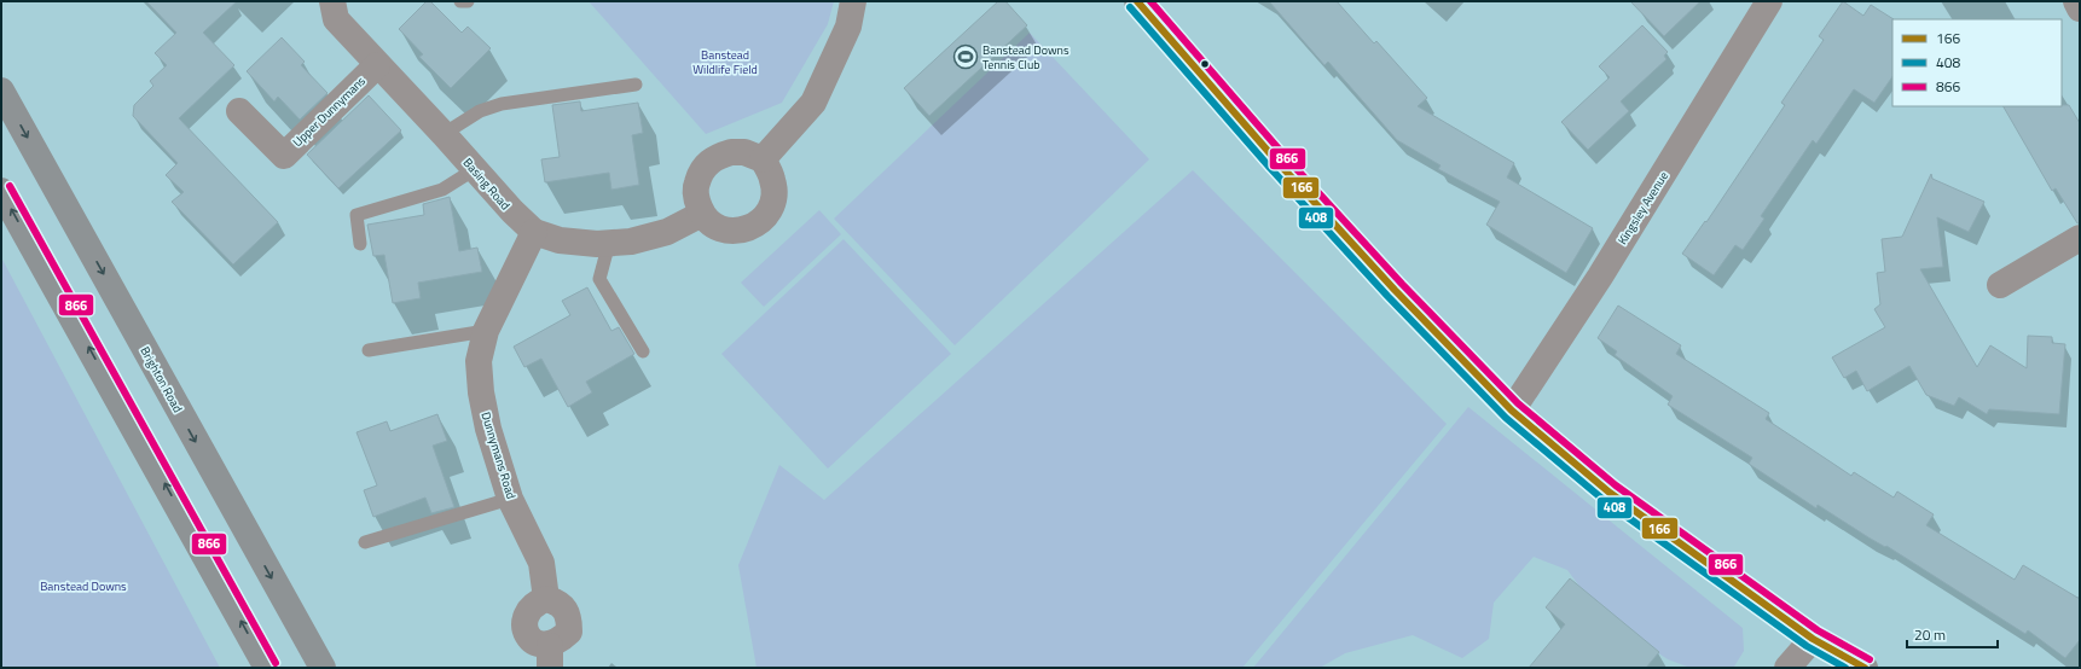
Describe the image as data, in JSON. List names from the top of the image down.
{
  "streets": {
    "highway": ["Brighton Road"],
    "street": [
      "Upper Dunnymans",
      "Basing Road",
      "Kingsley Avenue",
      "Dunnymans Road"
    ]
  },
  "crossings": [
    ["Upper Dunnymans", "Basing Road"],
    ["Basing Road", "Dunnymans Road"]
  ],
  "parks": ["Banstead Wildlife Field", "Banstead Downs"],
  "places": {
    "sports": ["Banstead Downs Tennis Club"]
  },
  "lines": ["transit line 166", "transit line 866", "transit line 408"],
  "legend": ["166", "408", "866"],
  "scale_bar": "20 m"
}
